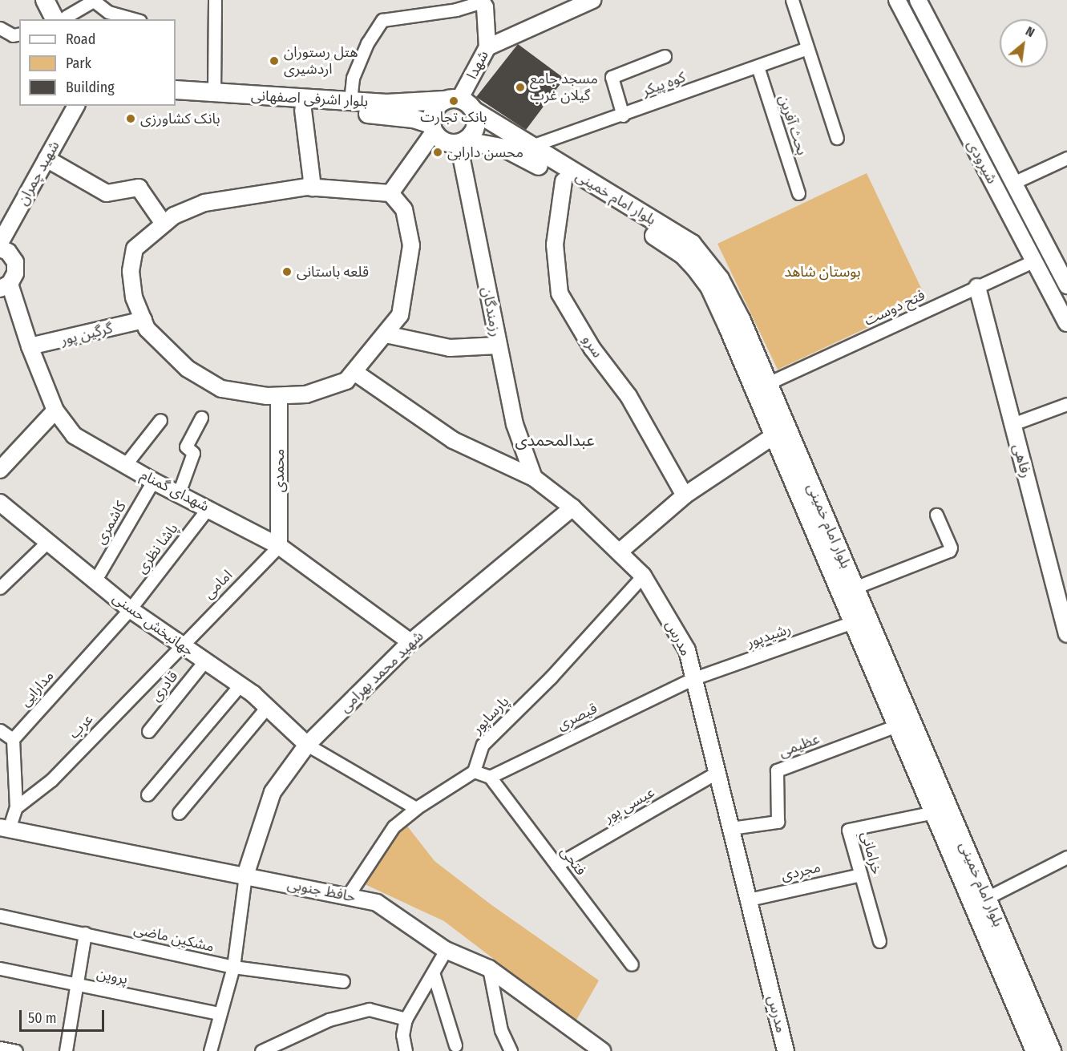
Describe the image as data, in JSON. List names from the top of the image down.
{
  "streets": {
    "main road": ["بلوار اشرفی اصفهانی", "بلوار امام خمینی"],
    "street": [
      "شهدا",
      "کوه پیکر",
      "بحث آفرین",
      "شیرودی",
      "شهید چمران",
      "فتح دوست",
      "رزمندگان",
      "گرگین پور",
      "سرو",
      "رفاهی",
      "محمدی",
      "شهدای گمنام",
      "کاشمری",
      "پاشا نظری",
      "امامی",
      "جهانبخش حسنی",
      "رشیدپور",
      "مدرس",
      "شهید محمد بهرامی",
      "قادری",
      "مدارایی",
      "پارساپور",
      "قیصری",
      "عرب",
      "عظیمی",
      "عیسی پور",
      "خرامانی",
      "فتحی",
      "مجردی",
      "حافظ جنوبی",
      "مشکین ماضی",
      "پروین"
    ]
  },
  "crossings": [
    ["شهدا", "بلوار اشرفی اصفهانی"],
    ["شهدا", "بلوار امام خمینی"],
    ["شهدا", "رزمندگان"],
    ["کوه پیکر", "بحث آفرین"],
    ["کوه پیکر", "بلوار امام خمینی"],
    ["بلوار اشرفی اصفهانی", "بلوار امام خمینی"],
    ["بلوار اشرفی اصفهانی", "رزمندگان"],
    ["شیرودی", "فتح دوست"],
    ["بلوار امام خمینی", "فتح دوست"],
    ["بلوار امام خمینی", "رزمندگان"],
    ["بلوار امام خمینی", "سرو"],
    ["بلوار امام خمینی", "رشیدپور"],
    ["بلوار امام خمینی", "عظیمی"],
    ["بلوار امام خمینی", "خرامانی"],
    ["فتح دوست", "رفاهی"],
    ["رزمندگان", "مدرس"],
    ["گرگین پور", "شهدای گمنام"],
    ["محمدی", "شهدای گمنام"],
    ["محمدی", "امامی"],
    ["شهدای گمنام", "کاشمری"],
    ["شهدای گمنام", "پاشا نظری"],
    ["شهدای گمنام", "امامی"],
    ["شهدای گمنام", "شهید محمد بهرامی"],
    ["کاشمری", "جهانبخش حسنی"],
    ["پاشا نظری", "جهانبخش حسنی"],
    ["پاشا نظری", "مدارایی"],
    ["امامی", "جهانبخش حسنی"],
    ["امامی", "عرب"],
    ["جهانبخش حسنی", "شهید محمد بهرامی"],
    ["جهانبخش حسنی", "قادری"],
    ["جهانبخش حسنی", "مدارایی"],
    ["جهانبخش حسنی", "عرب"],
    ["رشیدپور", "مدرس"],
    ["رشیدپور", "قیصری"],
    ["مدرس", "شهید محمد بهرامی"],
    ["مدرس", "پارساپور"],
    ["مدرس", "قیصری"],
    ["مدرس", "عظیمی"],
    ["مدرس", "عیسی پور"],
    ["مدرس", "مجردی"],
    ["شهید محمد بهرامی", "حافظ جنوبی"],
    ["قیصری", "فتحی"],
    ["عیسی پور", "فتحی"],
    ["خرامانی", "مجردی"]
  ],
  "districts": ["عبدالمحمدی"],
  "parks": ["بوستان شاهد"],
  "places": [
    "هتل رستوران اردشیری",
    "مسجد جامع گیلان غرب",
    "بانک تجارت",
    "بانک کشاورزی",
    "محسن دارابی",
    "قلعه باستانی"
  ],
  "legend": ["Road", "Park", "Building"],
  "scale_bar": "50 m",
  "north": "top right"
}
